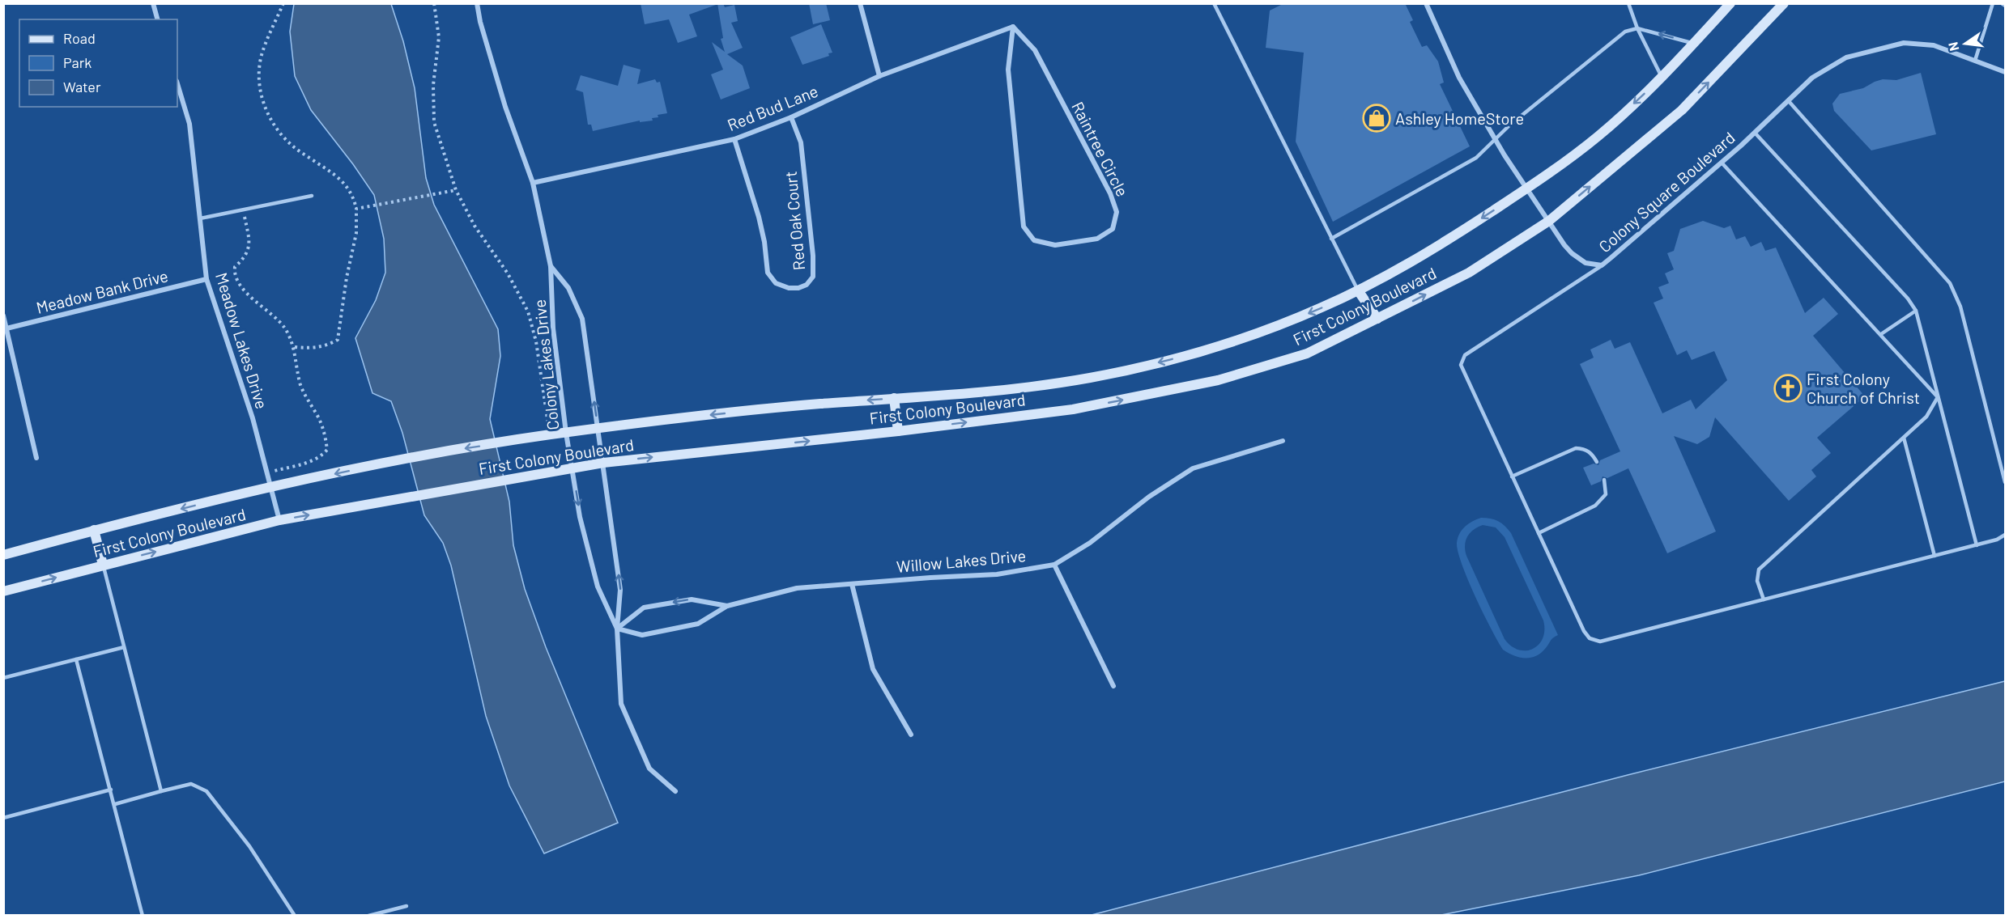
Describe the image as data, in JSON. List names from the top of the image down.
{
  "streets": {
    "main road": ["First Colony Boulevard"],
    "street": [
      "Red Bud Lane",
      "Raintree Circle",
      "Colony Square Boulevard",
      "Red Oak Court",
      "Meadow Bank Drive",
      "Meadow Lakes Drive",
      "Colony Lakes Drive",
      "Willow Lakes Drive"
    ]
  },
  "crossings": [
    ["Red Bud Lane", "Raintree Circle"],
    ["Red Bud Lane", "Red Oak Court"],
    ["Red Bud Lane", "Colony Lakes Drive"],
    ["Colony Square Boulevard", "First Colony Boulevard"],
    ["Meadow Bank Drive", "Meadow Lakes Drive"],
    ["First Colony Boulevard", "Meadow Lakes Drive"],
    ["First Colony Boulevard", "Colony Lakes Drive"],
    ["Colony Lakes Drive", "Willow Lakes Drive"]
  ],
  "places": {
    "shop": ["Ashley HomeStore"],
    "church": ["First Colony Church of Christ"]
  },
  "legend": ["Road", "Park", "Water"],
  "north": "left"
}
